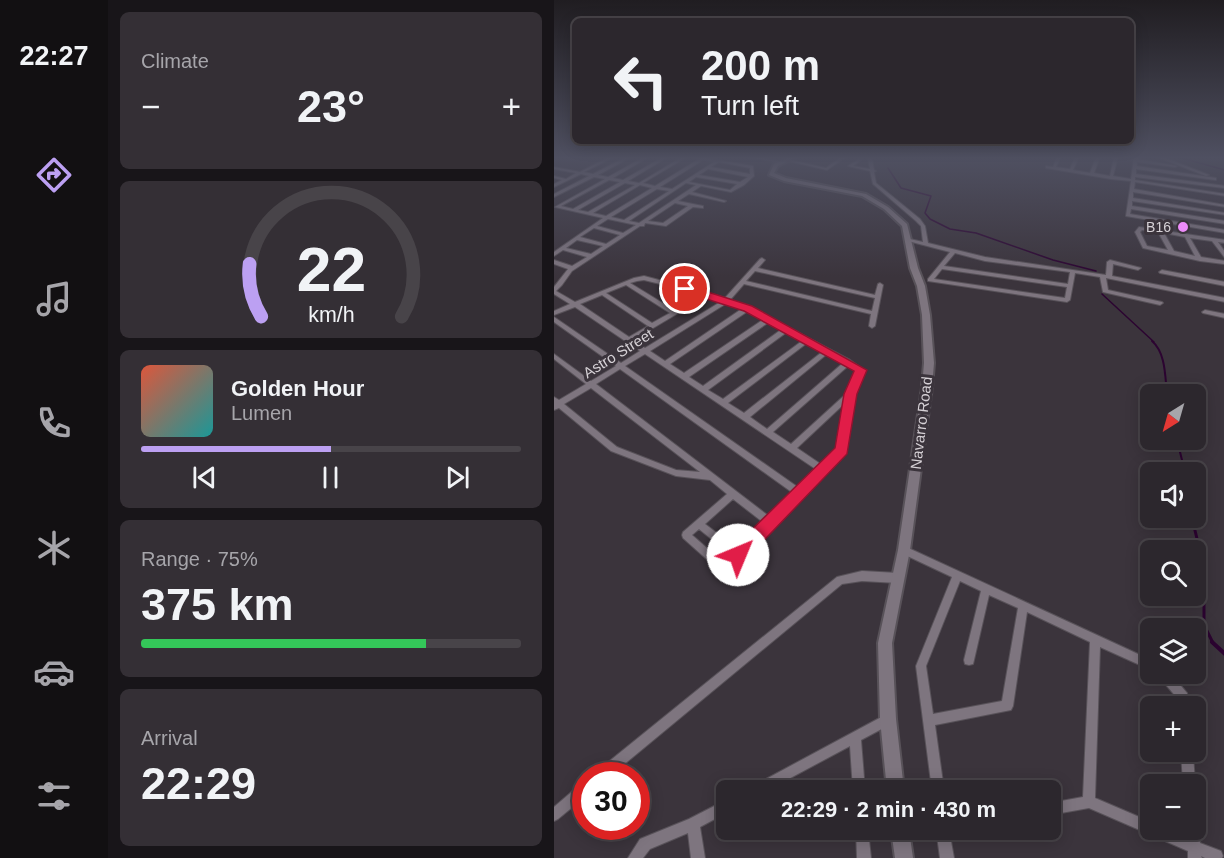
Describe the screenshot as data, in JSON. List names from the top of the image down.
{
  "streets": {
    "street": ["Astro Street", "Navarro Road"]
  },
  "places": ["B16"],
  "north": "bottom left",
  "page": {
    "tabs": "22:27",
    "tile": [
      "Climate",
      ["Range · 75%", "375 km"],
      ["Arrival", "22:29"]
    ],
    "turn": ["200 m", "Turn left"],
    "heat": ["−", "23°", "+"],
    "song": ["Golden Hour", "Lumen"],
    "map_buttons": ["+", "−"],
    "limit": "30",
    "trip": "22:29 · 2 min · 430 m",
    "gauge": ["22", "km/h"]
  }
}
